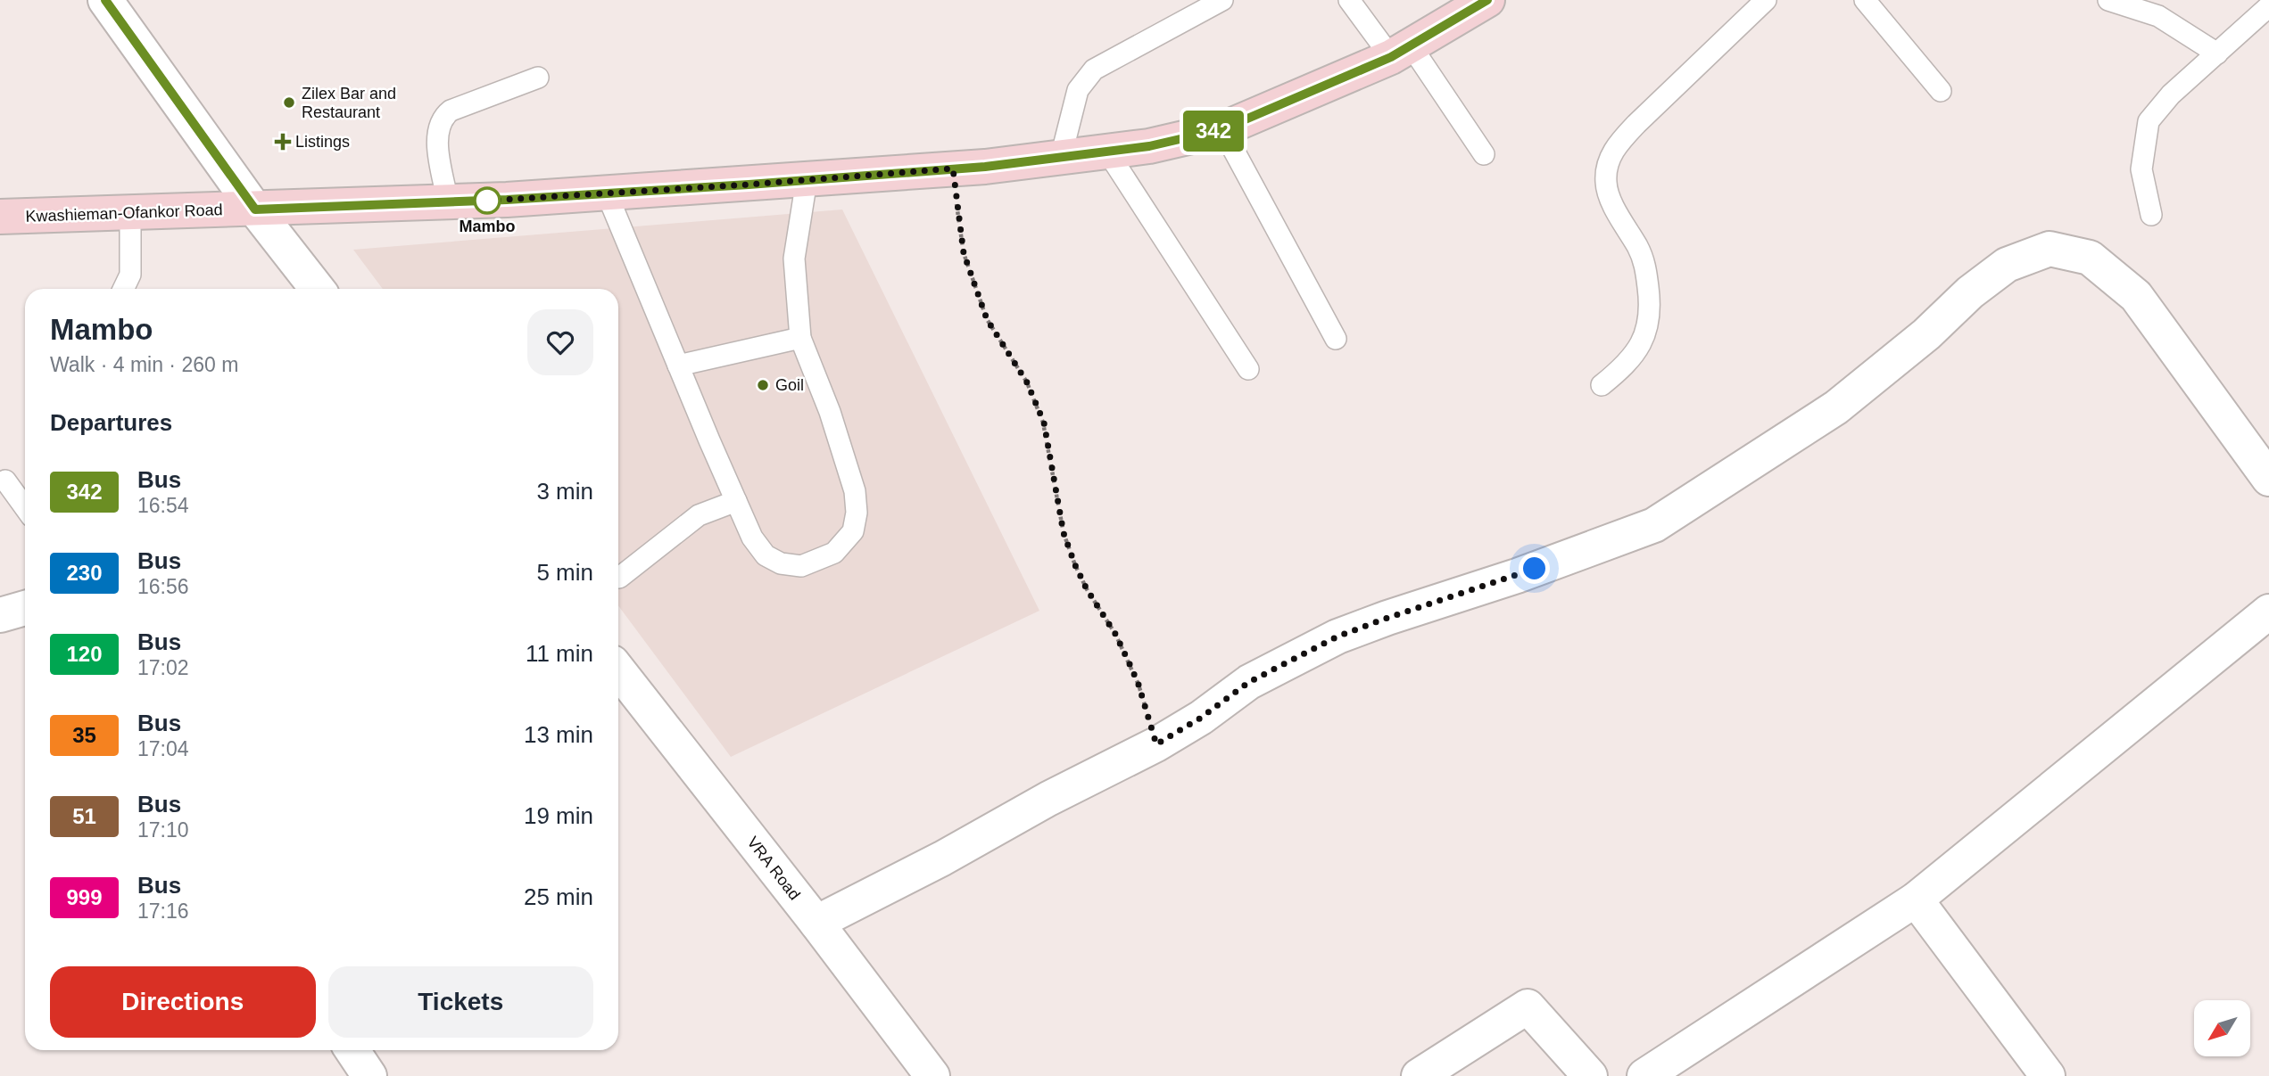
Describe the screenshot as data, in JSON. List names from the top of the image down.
{
  "streets": {
    "main road": ["Kwashieman-Ofankor Road"],
    "street": ["VRA Road"]
  },
  "places": {
    "other": ["Zilex Bar and Restaurant", "Mambo", "Goil"],
    "health": ["Listings"]
  },
  "lines": ["bus line 342"],
  "north": "bottom left",
  "page": {
    "on_map": "342",
    "heading": [
      ["Mambo", "Walk · 4 min · 260 m"],
      "Departures"
    ],
    "list": [
      {
        "mark": "342",
        "name": "Bus",
        "note": "16:54",
        "value": "3 min"
      },
      {
        "mark": "230",
        "name": "Bus",
        "note": "16:56",
        "value": "5 min"
      },
      {
        "mark": "120",
        "name": "Bus",
        "note": "17:02",
        "value": "11 min"
      },
      {
        "mark": "35",
        "name": "Bus",
        "note": "17:04",
        "value": "13 min"
      },
      {
        "mark": "51",
        "name": "Bus",
        "note": "17:10",
        "value": "19 min"
      },
      {
        "mark": "999",
        "name": "Bus",
        "note": "17:16",
        "value": "25 min"
      }
    ],
    "buttons": ["Directions", "Tickets"]
  }
}
